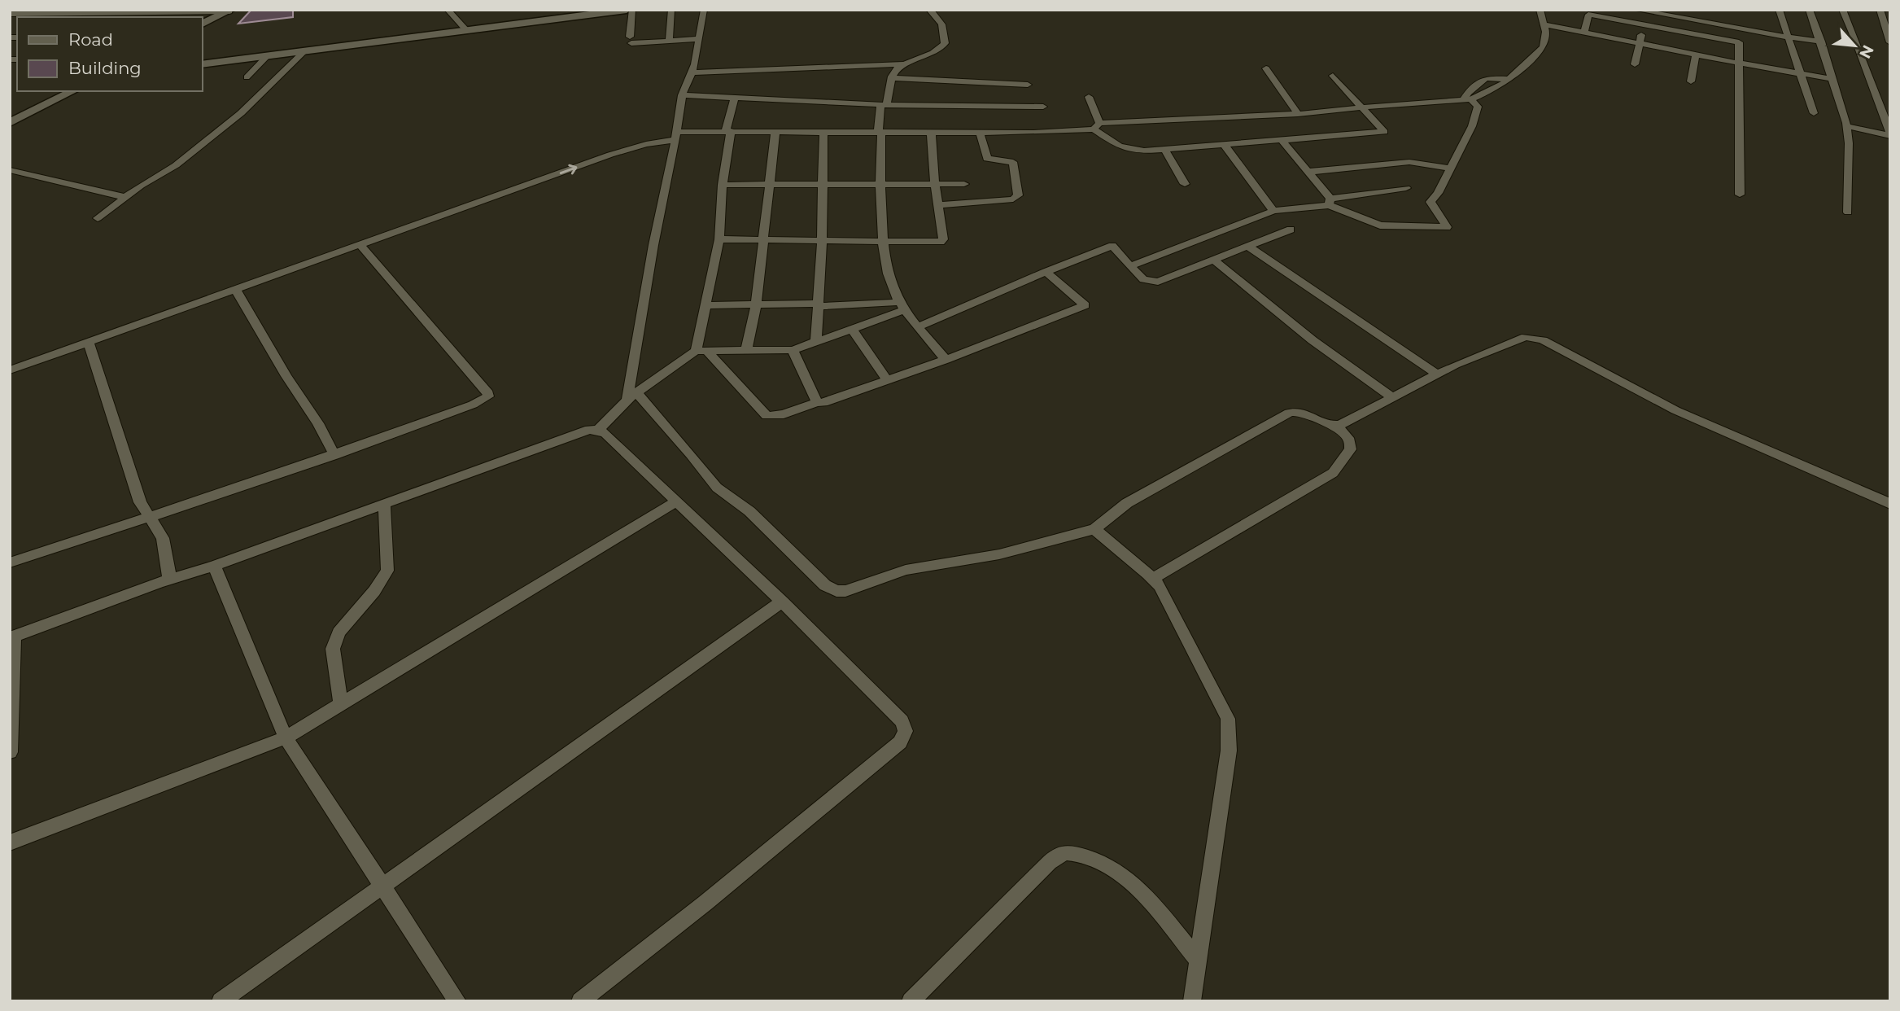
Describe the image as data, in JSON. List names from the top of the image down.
{
  "legend": ["Road", "Building"],
  "north": "bottom right"
}
